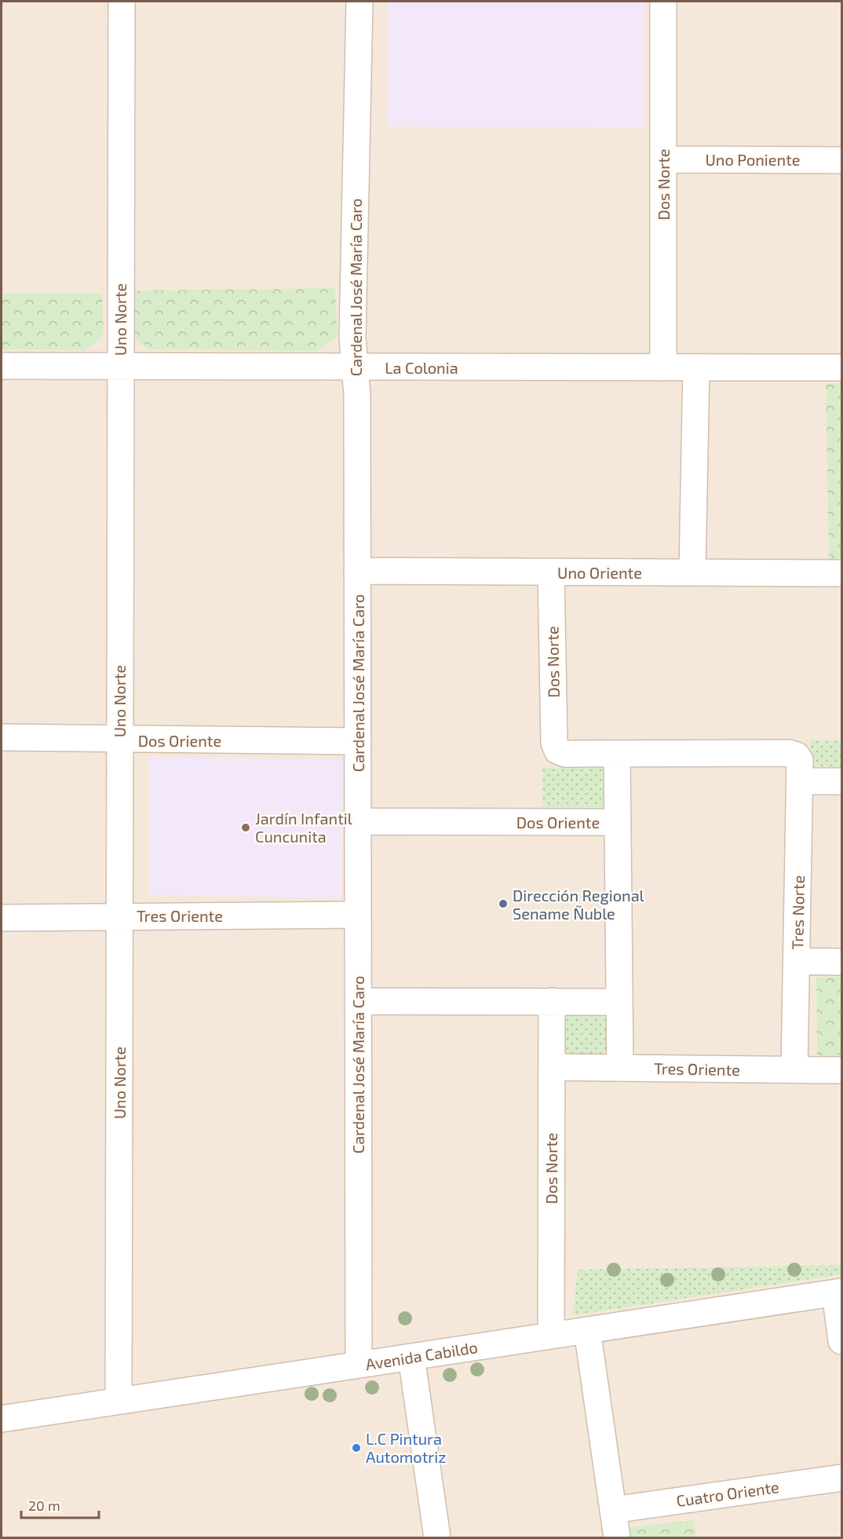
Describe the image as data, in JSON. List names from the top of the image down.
{
  "streets": {
    "street": [
      "Uno Poniente",
      "Dos Norte",
      "Cardenal José María Caro",
      "Uno Norte",
      "La Colonia",
      "Uno Oriente",
      "Dos Oriente",
      "Tres Norte",
      "Tres Oriente",
      "Avenida Cabildo",
      "Cuatro Oriente"
    ]
  },
  "crossings": [
    ["Uno Poniente", "Dos Norte"],
    ["Dos Norte", "La Colonia"],
    ["Dos Norte", "Uno Oriente"],
    ["Dos Norte", "Tres Norte"],
    ["Dos Norte", "Tres Oriente"],
    ["Dos Norte", "Avenida Cabildo"],
    ["Cardenal José María Caro", "La Colonia"],
    ["Cardenal José María Caro", "Uno Oriente"],
    ["Cardenal José María Caro", "Dos Oriente"],
    ["Cardenal José María Caro", "Tres Oriente"],
    ["Cardenal José María Caro", "Avenida Cabildo"],
    ["Uno Norte", "La Colonia"],
    ["Uno Norte", "Dos Oriente"],
    ["Uno Norte", "Tres Oriente"],
    ["Uno Norte", "Avenida Cabildo"],
    ["Tres Norte", "Tres Oriente"]
  ],
  "places": ["Jardín Infantil Cuncunita", "Dirección Regional Sename Ñuble", "L.C Pintura Automotriz"],
  "scale_bar": "20 m"
}
